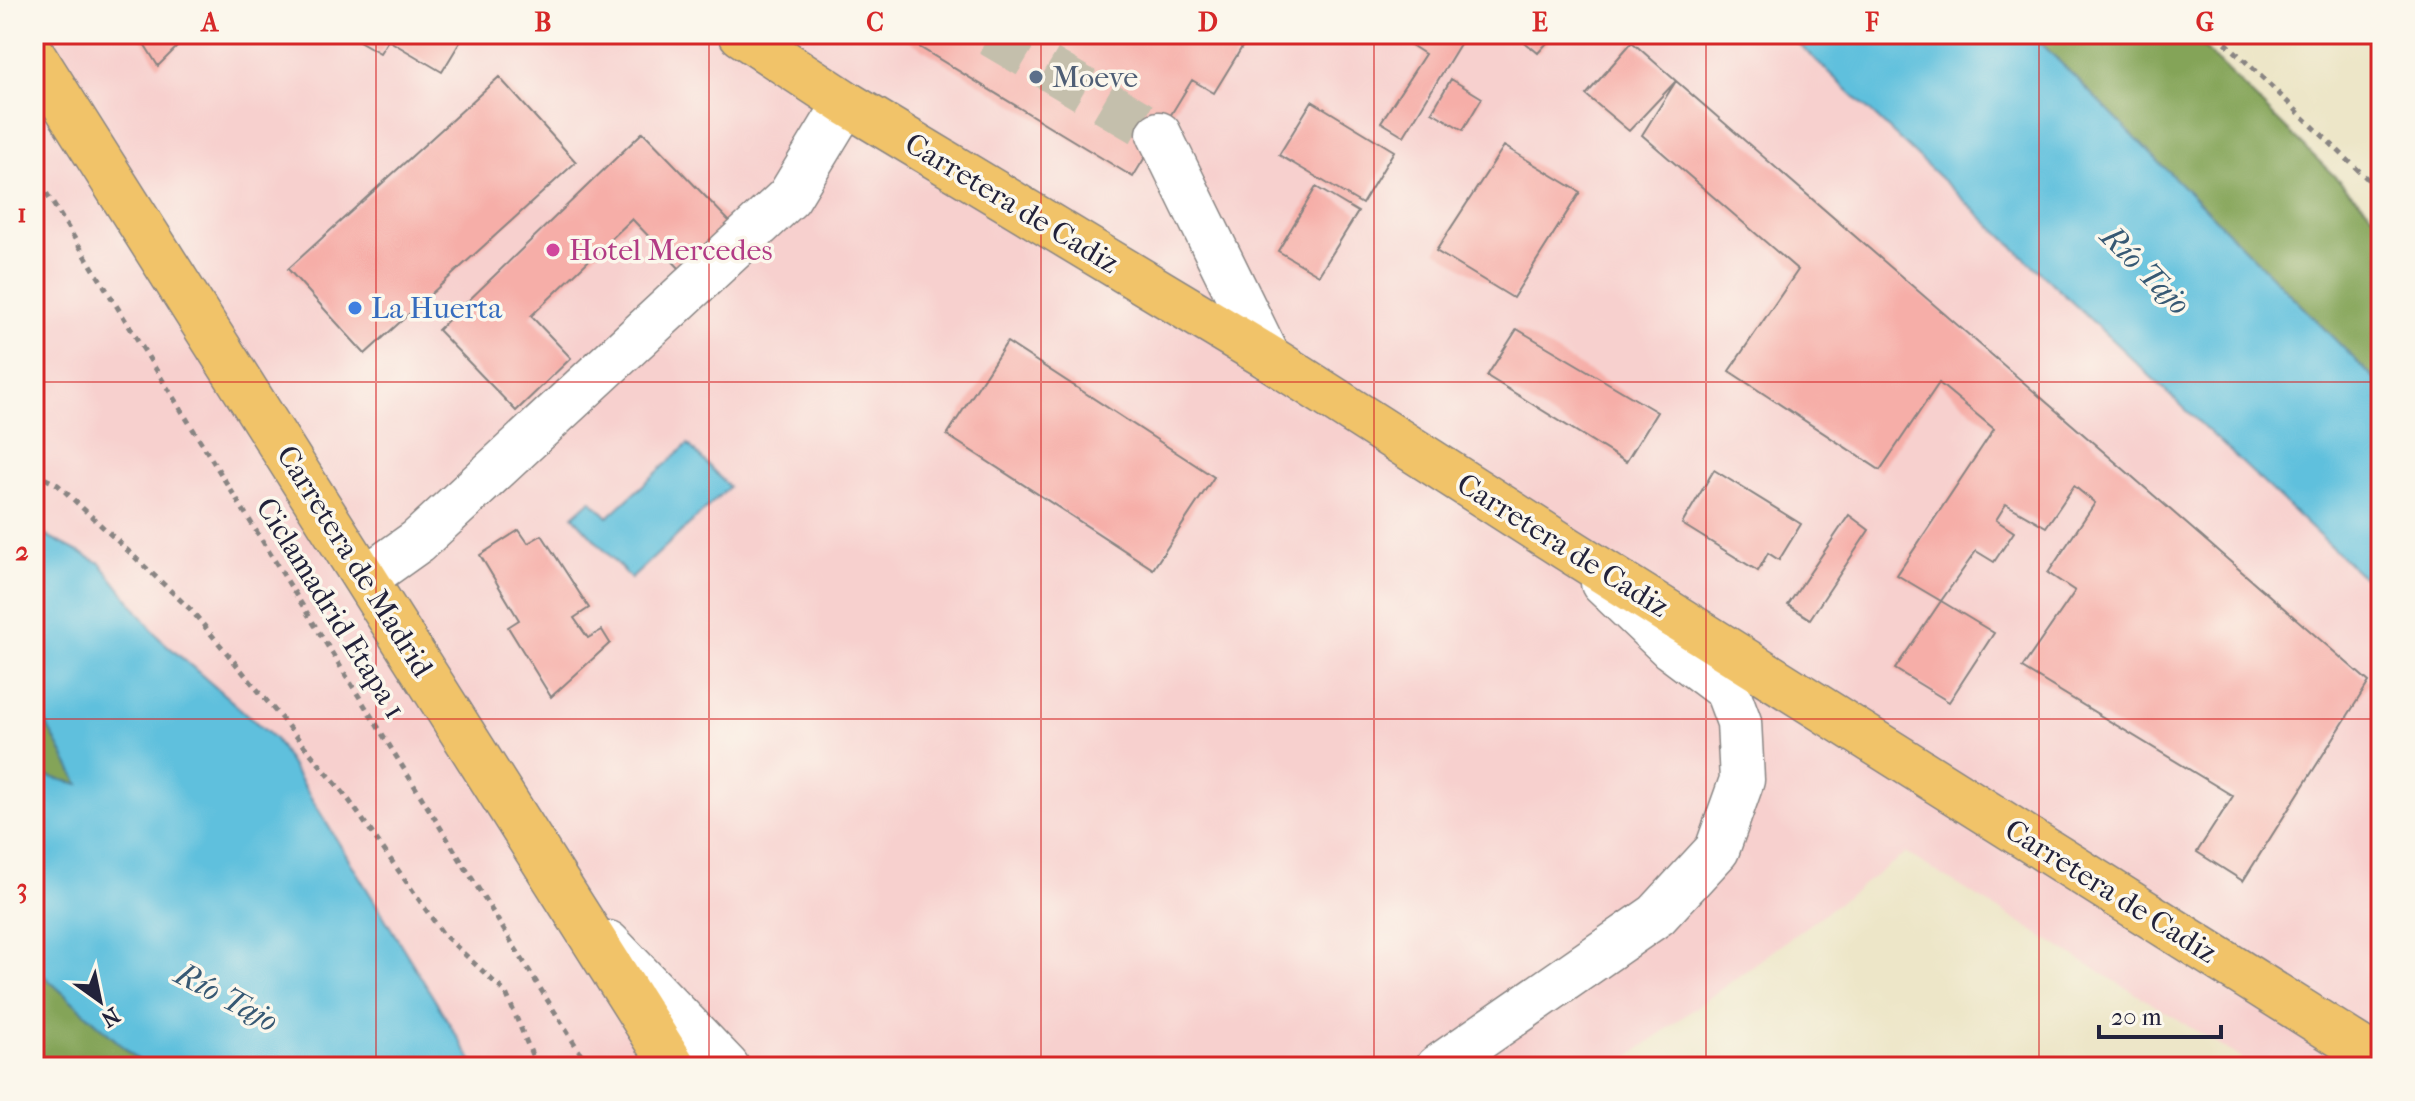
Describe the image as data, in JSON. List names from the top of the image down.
{
  "streets": {
    "main road": ["Carretera de Cadiz", "Carretera de Madrid"],
    "path": ["Ciclamadrid Etapa 1"]
  },
  "water": ["Río Tajo"],
  "places": ["Moeve", "Hotel Mercedes", "La Huerta"],
  "scale_bar": "20 m",
  "north": "bottom right",
  "grid": {
    "columns": [
      "A",
      "B",
      "C",
      "D",
      "E",
      "F",
      "G"
    ],
    "rows": ["1", "2", "3"]
  }
}
